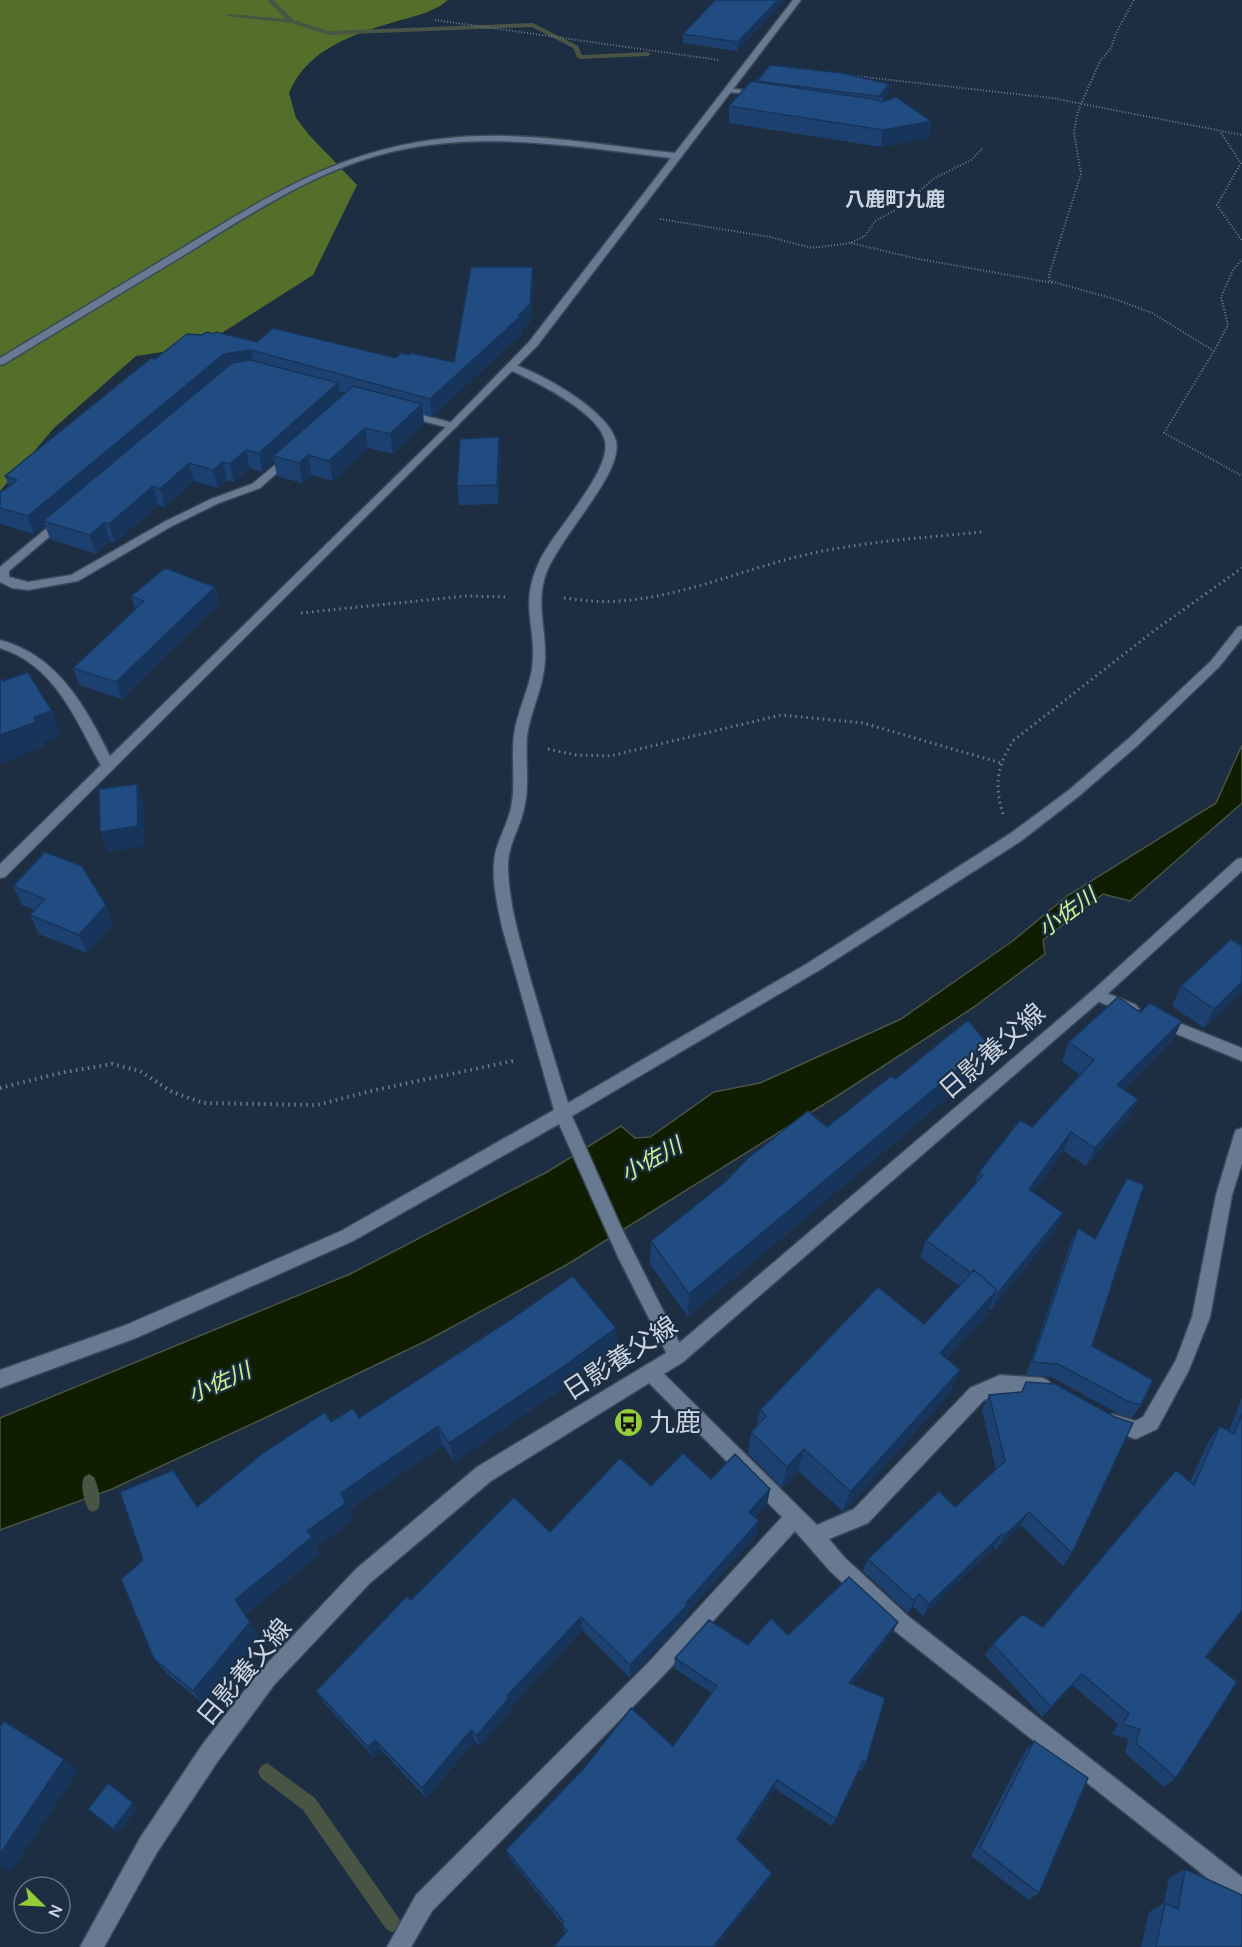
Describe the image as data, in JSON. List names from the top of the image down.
{
  "streets": {
    "street": ["日影養父線"]
  },
  "districts": ["八鹿町九鹿"],
  "water": ["小佐川"],
  "places": {
    "bus stop": ["九鹿"]
  },
  "north": "bottom right"
}
